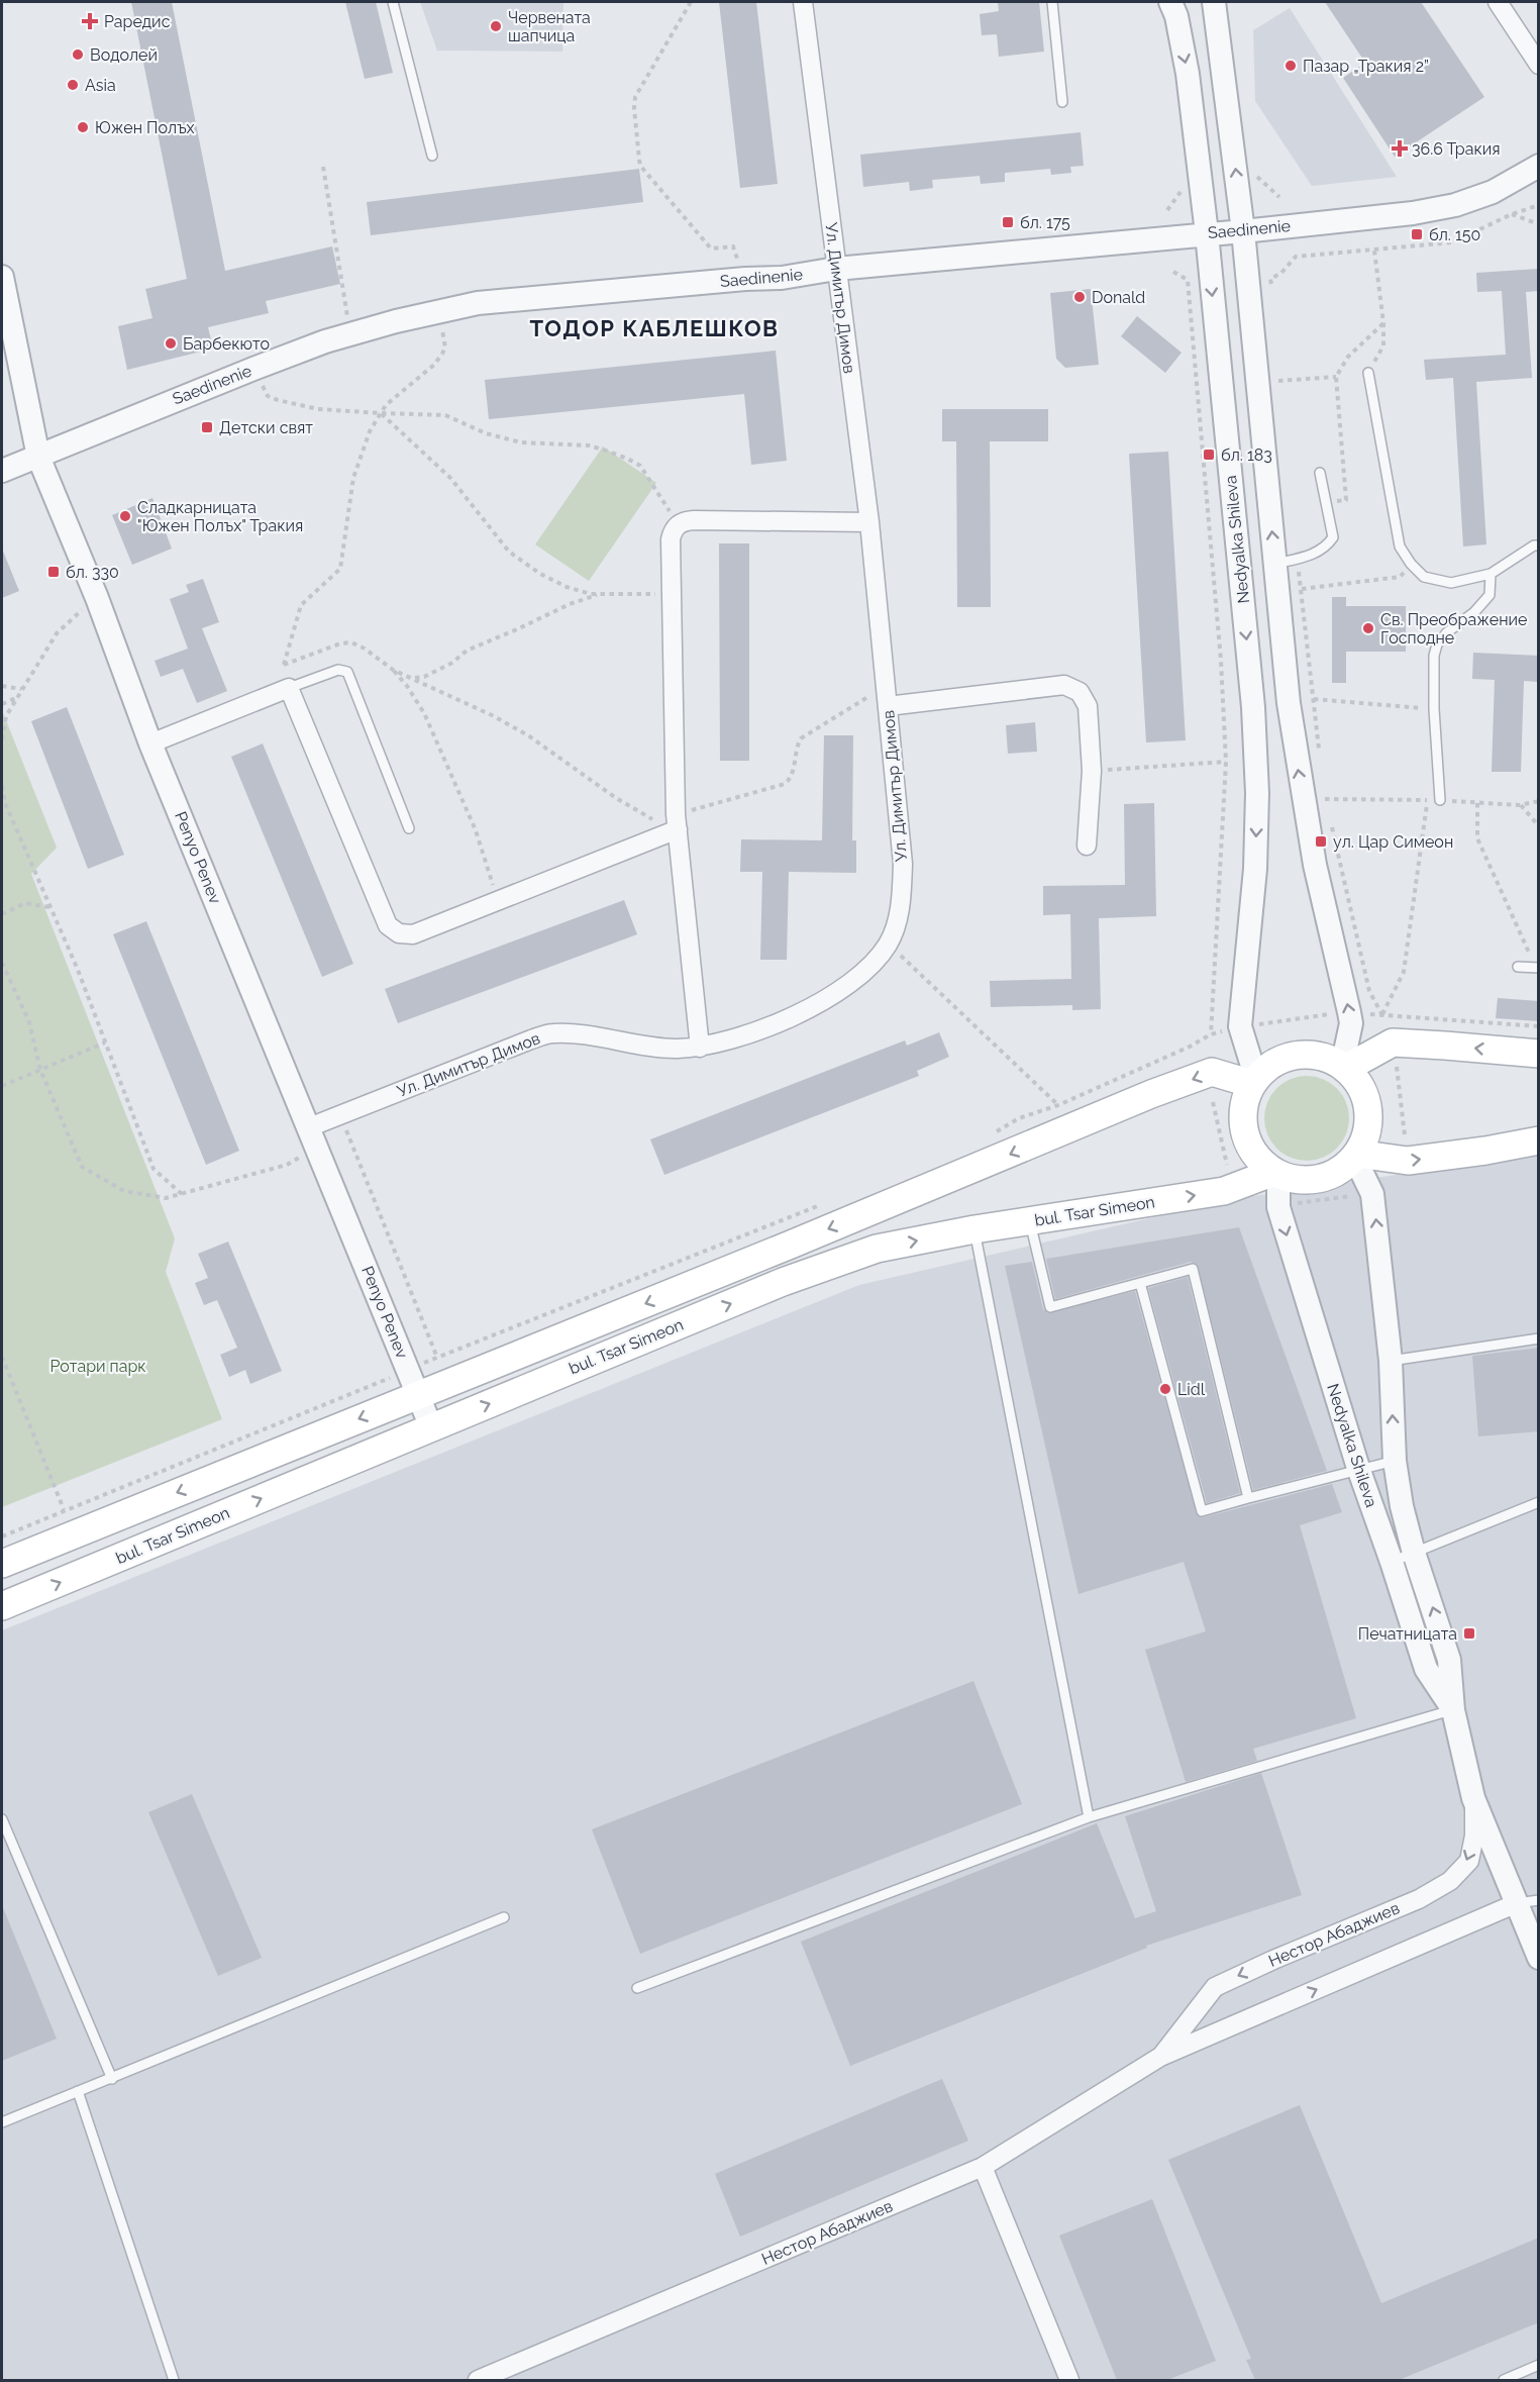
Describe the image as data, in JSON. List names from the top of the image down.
{
  "streets": {
    "main road": ["bul. Tsar Simeon"],
    "street": [
      "Saedinenie",
      "Ул. Димитър Димов",
      "Nedyalka Shileva",
      "Penyo Penev",
      "Нестор Абаджиев"
    ]
  },
  "crossings": [
    ["Saedinenie", "Ул. Димитър Димов"],
    ["Saedinenie", "Nedyalka Shileva"],
    ["Saedinenie", "Penyo Penev"],
    ["Ул. Димитър Димов", "Penyo Penev"],
    ["Nedyalka Shileva", "bul. Tsar Simeon"],
    ["Nedyalka Shileva", "Нестор Абаджиев"],
    ["Penyo Penev", "bul. Tsar Simeon"]
  ],
  "districts": ["ТОДОР КАБЛЕШКОВ"],
  "parks": ["Ротари парк"],
  "places": {
    "health": ["Раредис", "36.6 Тракия"],
    "other": [
      "Червената шапчица",
      "Водолей",
      "Пазар „Тракия 2”",
      "Asia",
      "Южен Полъх",
      "Donald",
      "Барбекюто",
      "Сладкарницата \"Южен Полъх\" Тракия",
      "Св. Преображение Господне",
      "Lidl"
    ],
    "transit": [
      "бл. 175",
      "бл. 150",
      "Детски свят",
      "бл. 183",
      "бл. 330",
      "ул. Цар Симеон",
      "Печатницата"
    ]
  }
}
